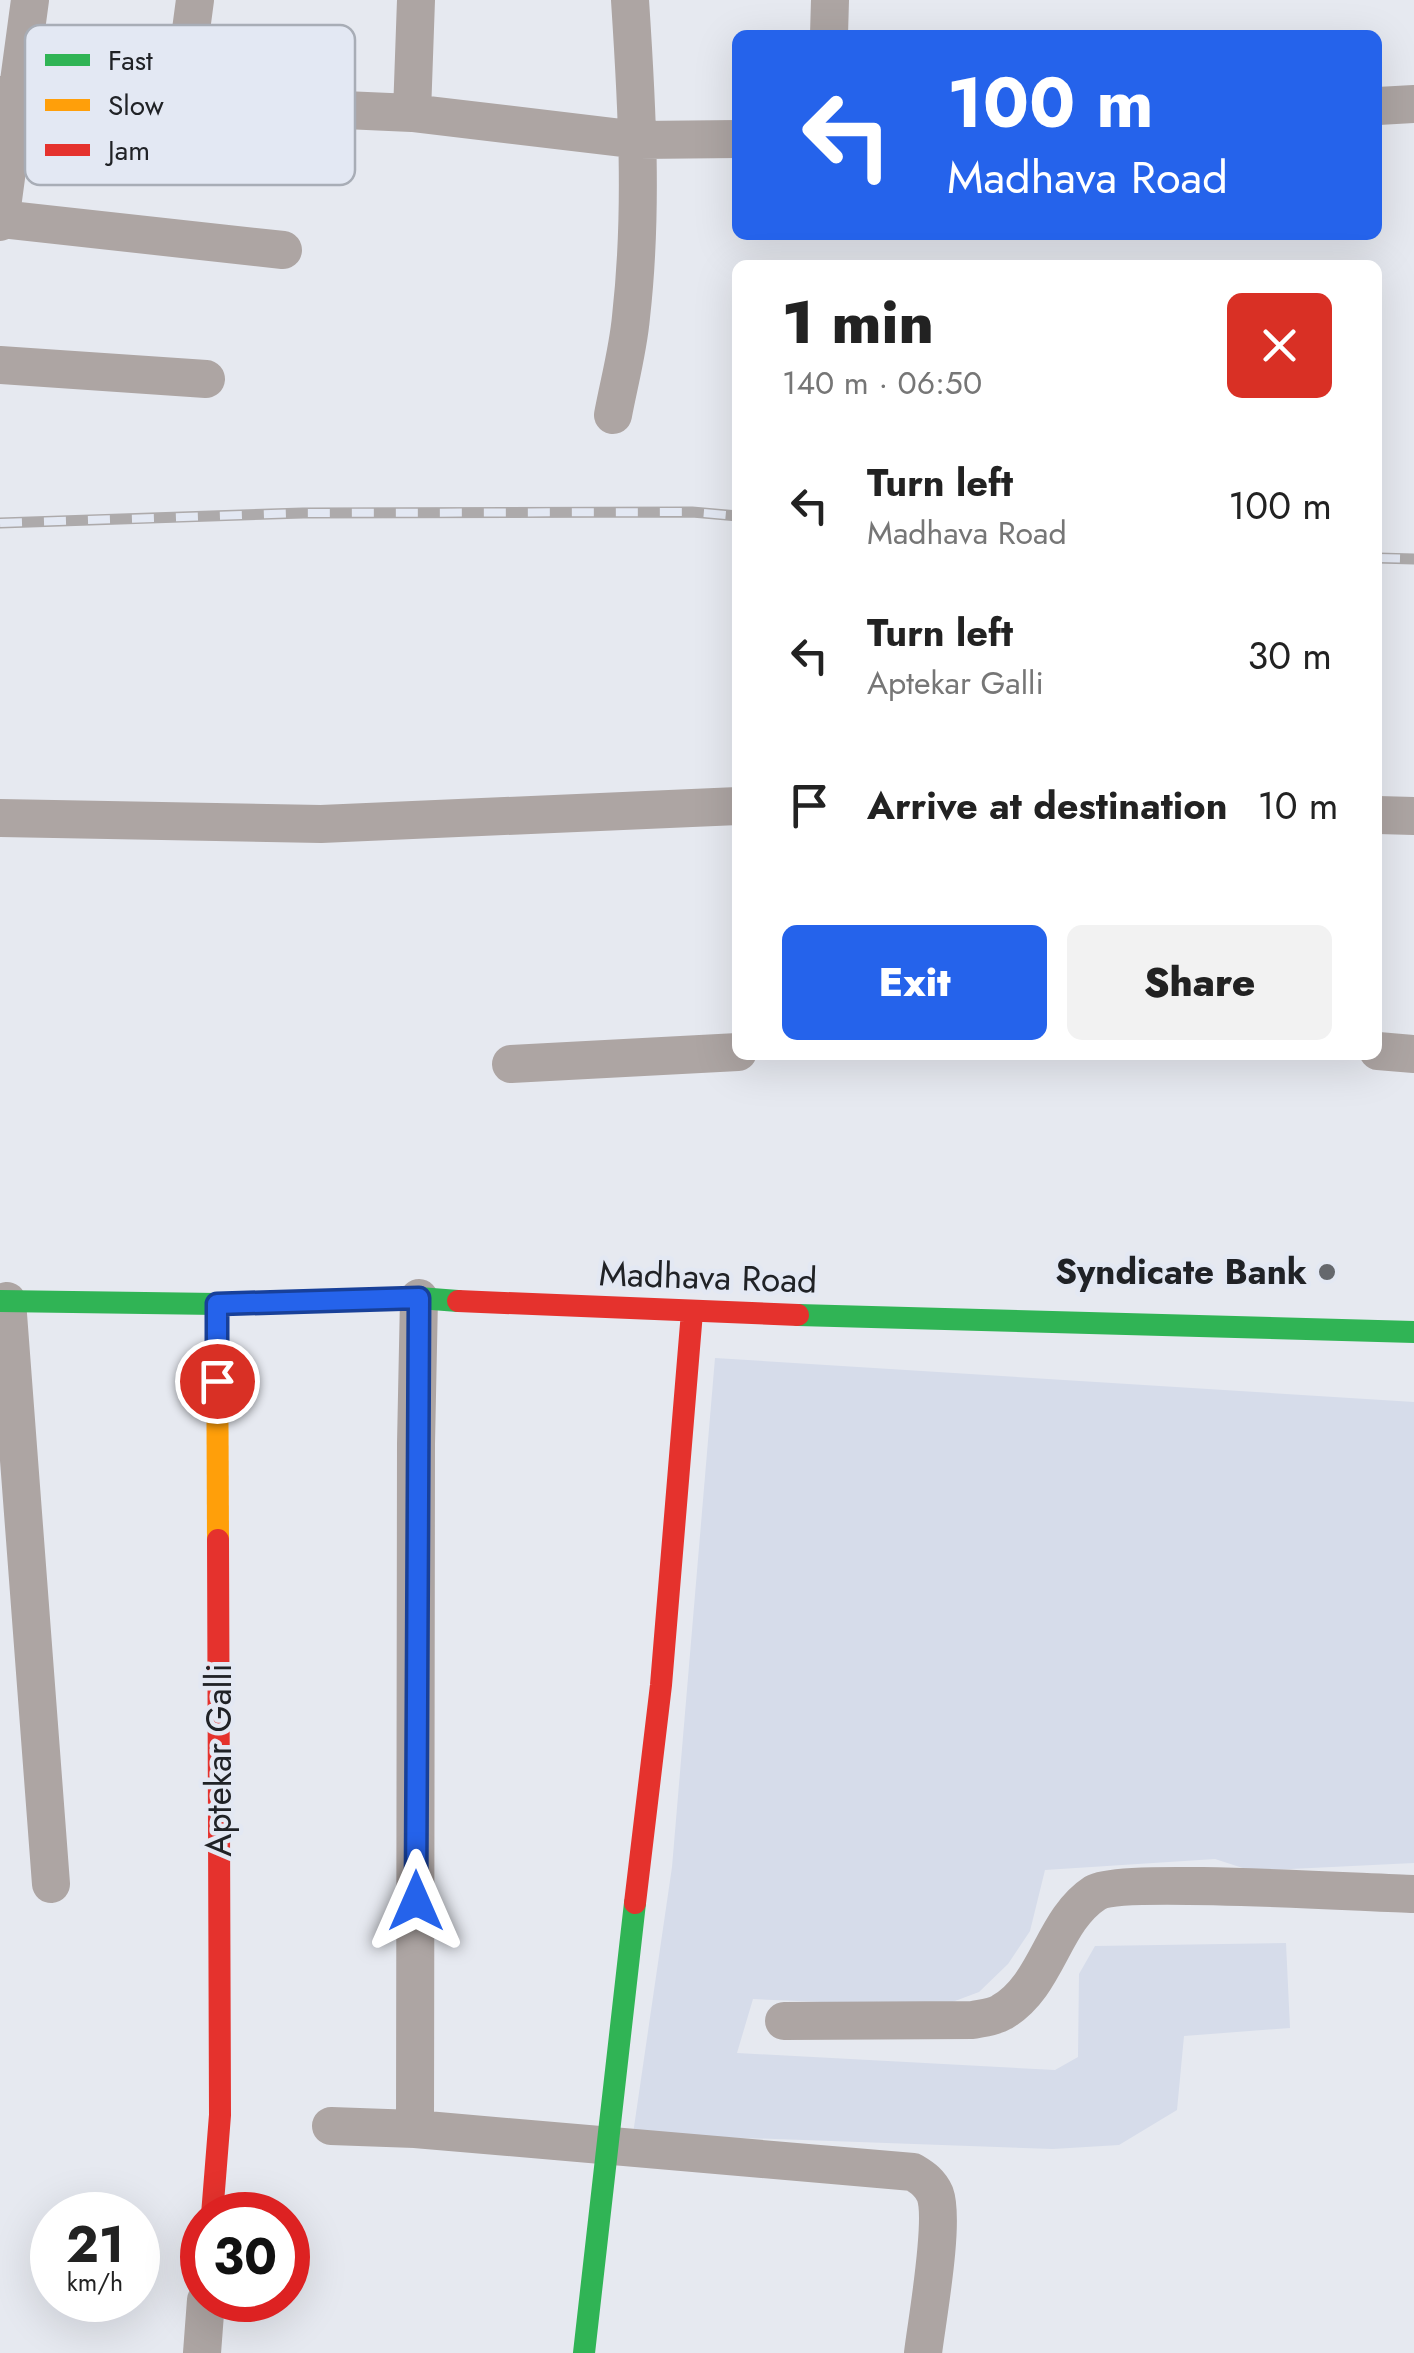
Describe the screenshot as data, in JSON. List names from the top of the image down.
{
  "streets": {
    "street": ["Madhava Road", "Aptekar Galli"]
  },
  "crossings": [
    ["Madhava Road", "Aptekar Galli"]
  ],
  "places": ["Syndicate Bank"],
  "legend": ["Fast", "Slow", "Jam"],
  "page": {
    "turn": ["100 m", "Madhava Road"],
    "heading": ["1 min", "140 m · 06:50"],
    "list": [
      {
        "name": "Turn left",
        "note": "Madhava Road",
        "value": "100 m"
      },
      {
        "name": "Turn left",
        "note": "Aptekar Galli",
        "value": "30 m"
      },
      {
        "name": "Arrive at destination",
        "value": "10 m"
      }
    ],
    "buttons": ["Exit", "Share"],
    "speed": "21 km/h",
    "limit": "30"
  }
}
